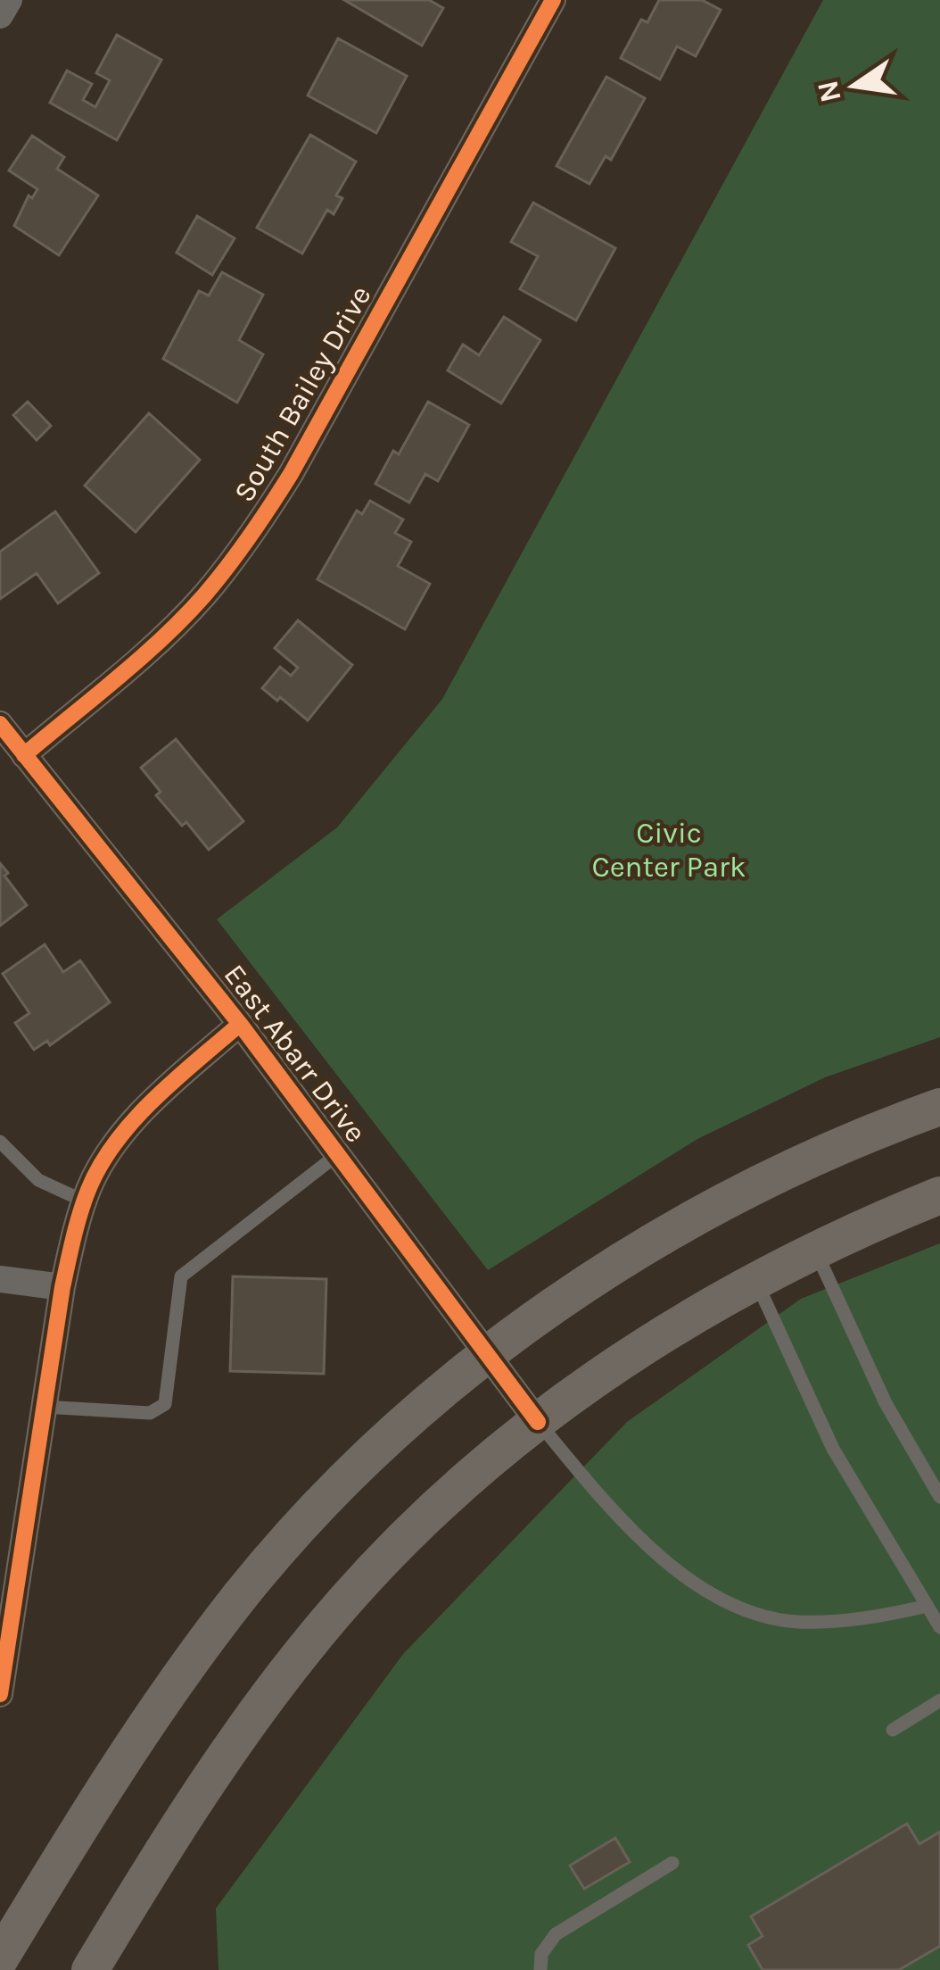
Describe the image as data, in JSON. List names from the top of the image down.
{
  "streets": {
    "street": ["South Bailey Drive", "East Abarr Drive"]
  },
  "crossings": [
    ["South Bailey Drive", "East Abarr Drive"]
  ],
  "parks": ["Civic Center Park"],
  "north": "left"
}
